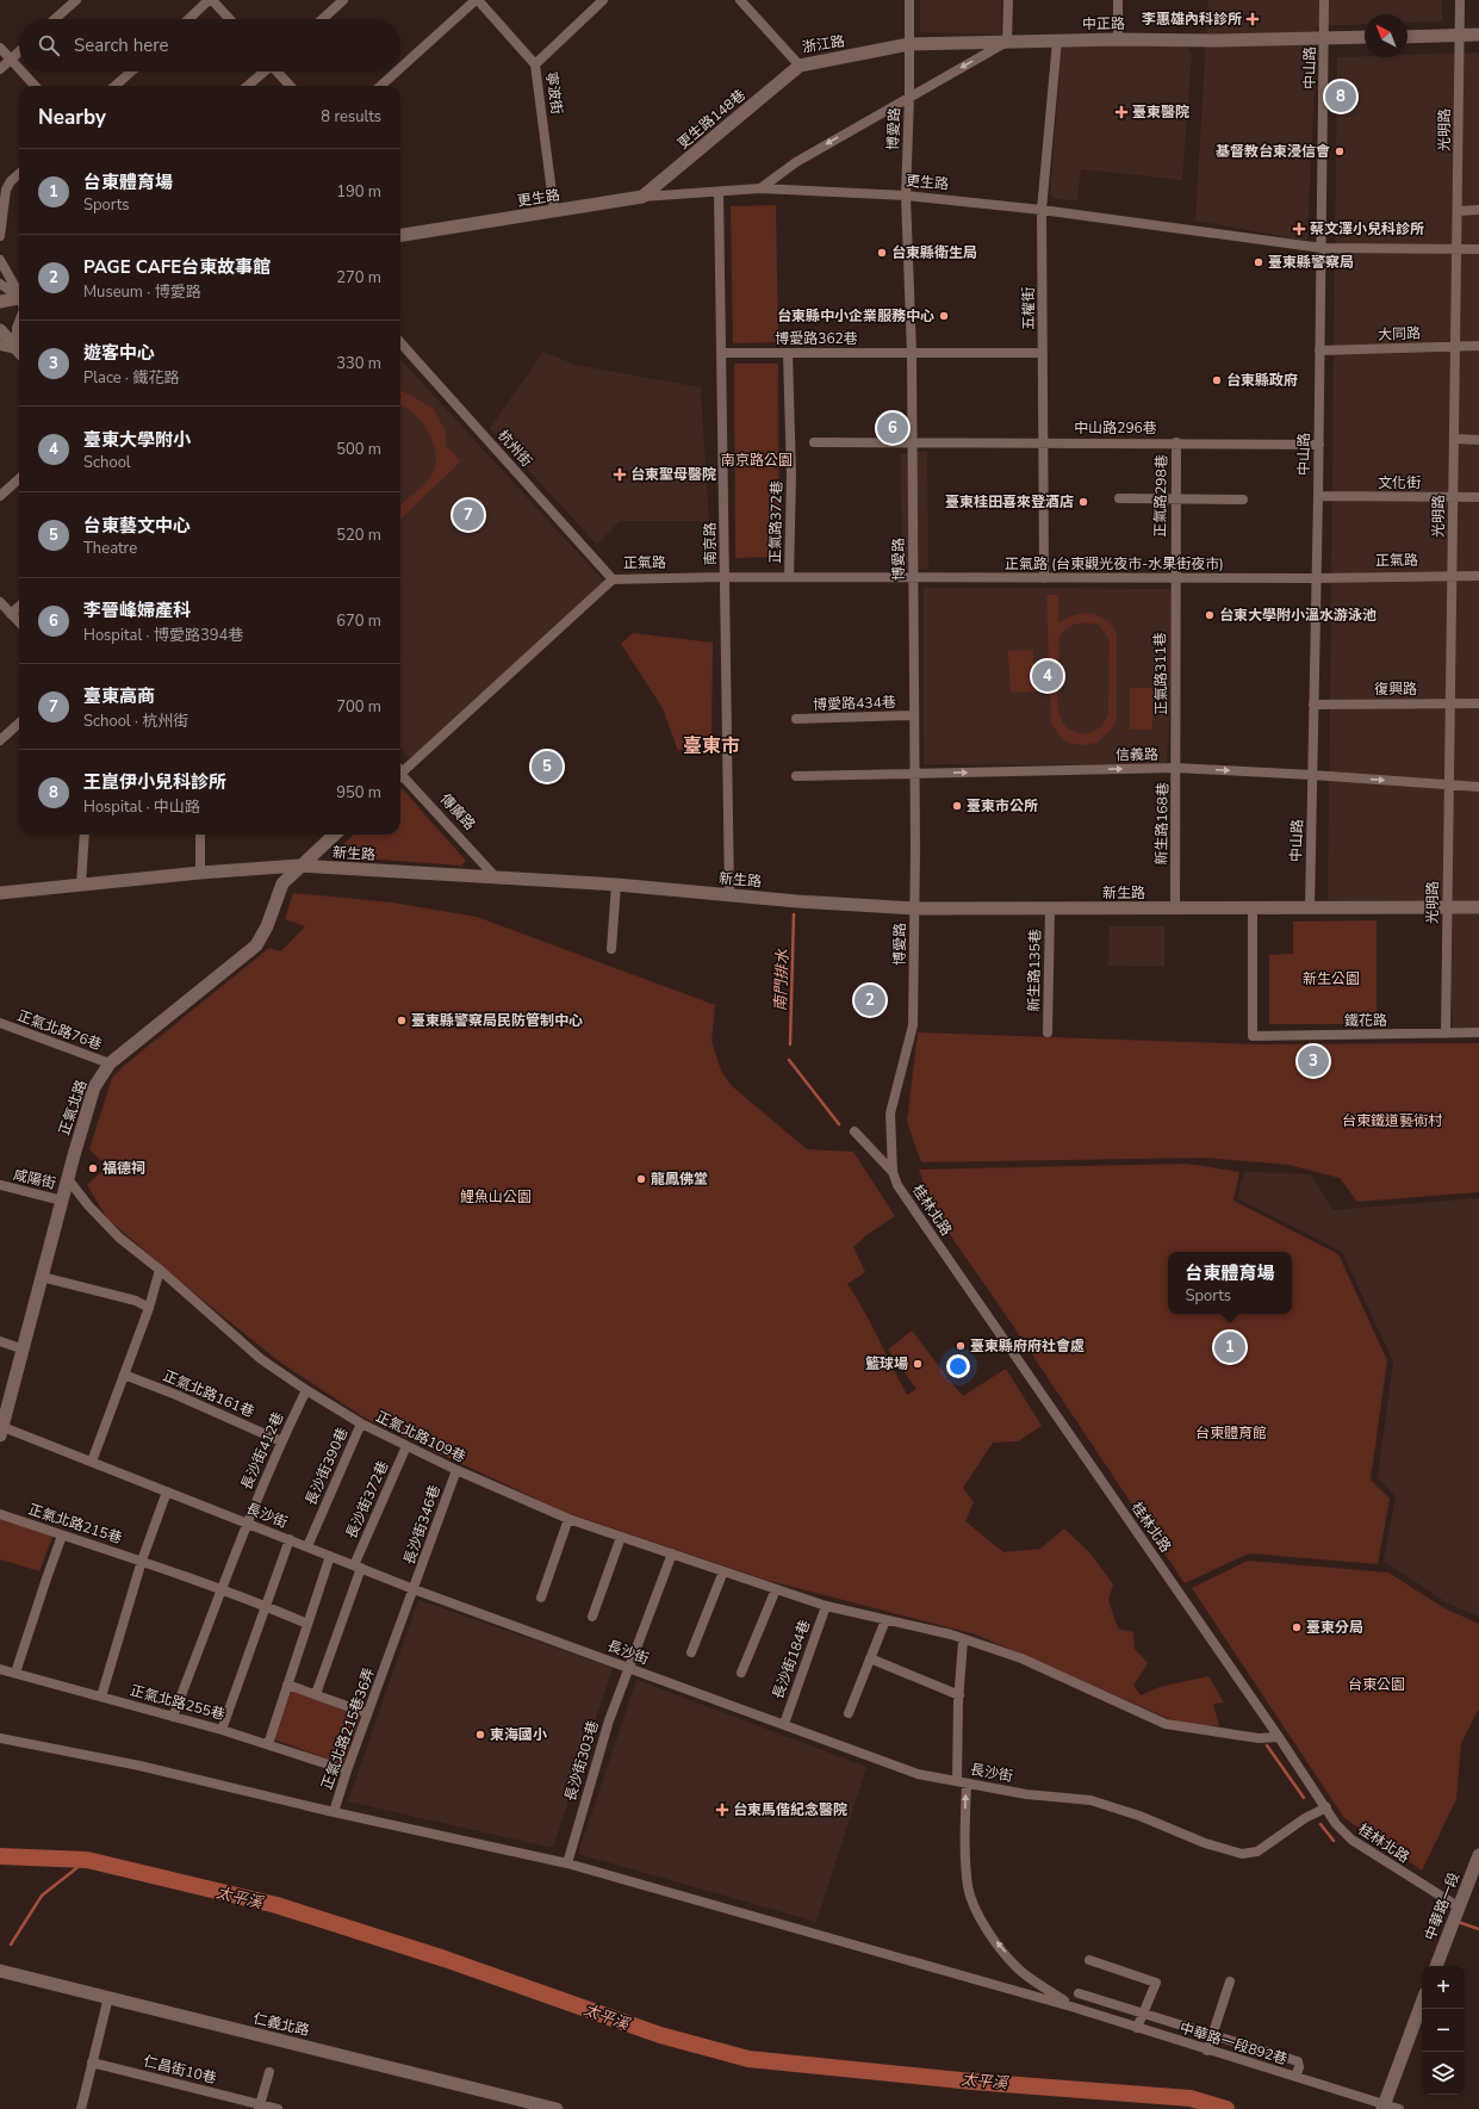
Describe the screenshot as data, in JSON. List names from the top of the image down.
{
  "streets": {
    "street": [
      "中正路",
      "浙江路",
      "中山路",
      "寧波街",
      "更生路148巷",
      "博愛路",
      "光明路",
      "更生路",
      "五權街",
      "大同路",
      "博愛路362巷",
      "中山路296巷",
      "杭州街",
      "文化街",
      "正氣路298巷",
      "正氣路372巷",
      "南京路",
      "正氣路",
      "正氣路 (台東觀光夜市-水果街夜市)",
      "正氣路311巷",
      "復興路",
      "博愛路434巷",
      "信義路",
      "傳廣路",
      "新生路168巷",
      "新生路",
      "新生路135巷",
      "鐵花路",
      "正氣北路76巷",
      "正氣北路",
      "咸陽街",
      "桂林北路",
      "正氣北路161巷",
      "正氣北路109巷",
      "長沙街412巷",
      "長沙街390巷",
      "長沙街372巷",
      "長沙街",
      "正氣北路215巷",
      "長沙街346巷",
      "長沙街184巷",
      "正氣北路255巷",
      "正氣北路215巷36弄",
      "長沙街303巷",
      "中華路一段",
      "仁義北路",
      "中華路一段892巷",
      "仁昌街10巷"
    ]
  },
  "crossings": [
    ["中正路", "浙江路"],
    ["中正路", "中山路"],
    ["中正路", "博愛路"],
    ["中正路", "更生路"],
    ["中正路", "五權街"],
    ["浙江路", "更生路148巷"],
    ["浙江路", "博愛路"],
    ["中山路", "更生路"],
    ["中山路", "大同路"],
    ["中山路", "中山路296巷"],
    ["中山路", "文化街"],
    ["中山路", "正氣路"],
    ["中山路", "正氣路 (台東觀光夜市-水果街夜市)"],
    ["中山路", "復興路"],
    ["中山路", "信義路"],
    ["中山路", "新生路"],
    ["寧波街", "更生路"],
    ["更生路148巷", "更生路"],
    ["博愛路", "更生路"],
    ["博愛路", "博愛路362巷"],
    ["博愛路", "中山路296巷"],
    ["博愛路", "正氣路"],
    ["博愛路", "正氣路 (台東觀光夜市-水果街夜市)"],
    ["博愛路", "博愛路434巷"],
    ["博愛路", "信義路"],
    ["博愛路", "新生路"],
    ["博愛路", "桂林北路"],
    ["光明路", "更生路"],
    ["光明路", "大同路"],
    ["光明路", "文化街"],
    ["光明路", "正氣路"],
    ["光明路", "復興路"],
    ["光明路", "信義路"],
    ["光明路", "新生路"],
    ["光明路", "鐵花路"],
    ["更生路", "五權街"],
    ["更生路", "南京路"],
    ["五權街", "博愛路362巷"],
    ["五權街", "中山路296巷"],
    ["五權街", "正氣路 (台東觀光夜市-水果街夜市)"],
    ["博愛路362巷", "正氣路372巷"],
    ["博愛路362巷", "南京路"],
    ["中山路296巷", "正氣路298巷"],
    ["杭州街", "正氣路"],
    ["正氣路298巷", "正氣路 (台東觀光夜市-水果街夜市)"],
    ["正氣路298巷", "正氣路311巷"],
    ["正氣路372巷", "正氣路"],
    ["南京路", "正氣路"],
    ["南京路", "新生路"],
    ["正氣路", "正氣路 (台東觀光夜市-水果街夜市)"],
    ["正氣路 (台東觀光夜市-水果街夜市)", "正氣路311巷"],
    ["正氣路311巷", "信義路"],
    ["正氣路311巷", "新生路168巷"],
    ["信義路", "新生路168巷"],
    ["傳廣路", "新生路"],
    ["新生路168巷", "新生路"],
    ["新生路", "新生路135巷"],
    ["新生路", "鐵花路"],
    ["新生路", "正氣北路"],
    ["正氣北路76巷", "正氣北路"],
    ["正氣北路", "咸陽街"],
    ["正氣北路", "正氣北路109巷"],
    ["正氣北路", "長沙街"],
    ["桂林北路", "正氣北路109巷"],
    ["桂林北路", "長沙街"],
    ["桂林北路", "中華路一段"],
    ["正氣北路161巷", "長沙街412巷"],
    ["正氣北路109巷", "長沙街412巷"],
    ["正氣北路109巷", "長沙街390巷"],
    ["正氣北路109巷", "長沙街372巷"],
    ["正氣北路109巷", "長沙街346巷"],
    ["正氣北路109巷", "長沙街184巷"],
    ["正氣北路109巷", "長沙街303巷"],
    ["長沙街412巷", "長沙街"],
    ["長沙街412巷", "正氣北路215巷"],
    ["長沙街412巷", "正氣北路255巷"],
    ["長沙街390巷", "長沙街"],
    ["長沙街372巷", "長沙街"],
    ["長沙街", "長沙街346巷"],
    ["長沙街", "長沙街184巷"],
    ["長沙街", "長沙街303巷"],
    ["長沙街346巷", "正氣北路215巷36弄"],
    ["正氣北路255巷", "正氣北路215巷36弄"]
  ],
  "one_way": ["中正路", "信義路"],
  "districts": ["臺東市"],
  "water": ["南門排水", "太平溪"],
  "parks": [
    "南京路公園",
    "新生公園",
    "台東鐵道藝術村",
    "鯉魚山公園",
    "台東體育館",
    "台東公園"
  ],
  "places": {
    "health": [
      "李惠雄內科診所",
      "臺東醫院",
      "蔡文澤小兒科診所",
      "台東聖母醫院",
      "台東馬偕紀念醫院"
    ],
    "other": [
      "基督教台東浸信會",
      "台東縣衛生局",
      "臺東縣警察局",
      "台東縣中小企業服務中心",
      "台東縣政府",
      "臺東桂田喜來登酒店",
      "台東大學附小溫水游泳池",
      "臺東市公所",
      "臺東縣警察局民防管制中心",
      "福德祠",
      "龍鳳佛堂",
      "臺東縣府府社會處",
      "籃球場",
      "臺東分局",
      "東海國小"
    ]
  },
  "north": "top left",
  "page": {
    "search": "Search here",
    "pins": [
      "8",
      "6",
      "7",
      "4",
      "5",
      "2",
      "3",
      "1"
    ],
    "heading": ["Nearby", "8 results"],
    "list": [
      {
        "mark": "1",
        "name": "台東體育場",
        "note": "Sports",
        "value": "190 m"
      },
      {
        "mark": "2",
        "name": "PAGE CAFE台東故事館",
        "note": "Museum · 博愛路",
        "value": "270 m"
      },
      {
        "mark": "3",
        "name": "遊客中心",
        "note": "Place · 鐵花路",
        "value": "330 m"
      },
      {
        "mark": "4",
        "name": "臺東大學附小",
        "note": "School",
        "value": "500 m"
      },
      {
        "mark": "5",
        "name": "台東藝文中心",
        "note": "Theatre",
        "value": "520 m"
      },
      {
        "mark": "6",
        "name": "李晉峰婦產科",
        "note": "Hospital · 博愛路394巷",
        "value": "670 m"
      },
      {
        "mark": "7",
        "name": "臺東高商",
        "note": "School · 杭州街",
        "value": "700 m"
      },
      {
        "mark": "8",
        "name": "王崑伊小兒科診所",
        "note": "Hospital · 中山路",
        "value": "950 m"
      }
    ],
    "popup": ["台東體育場", "Sports"],
    "map_buttons": ["+", "−"]
  }
}
